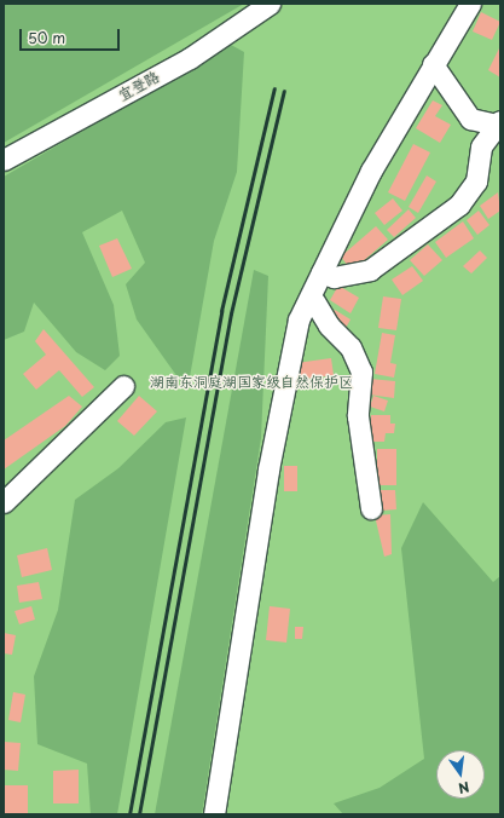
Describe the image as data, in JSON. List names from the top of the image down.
{
  "streets": {
    "street": ["宜登路"]
  },
  "parks": ["湖南东洞庭湖国家级自然保护区"],
  "scale_bar": "50 m",
  "north": "bottom"
}
